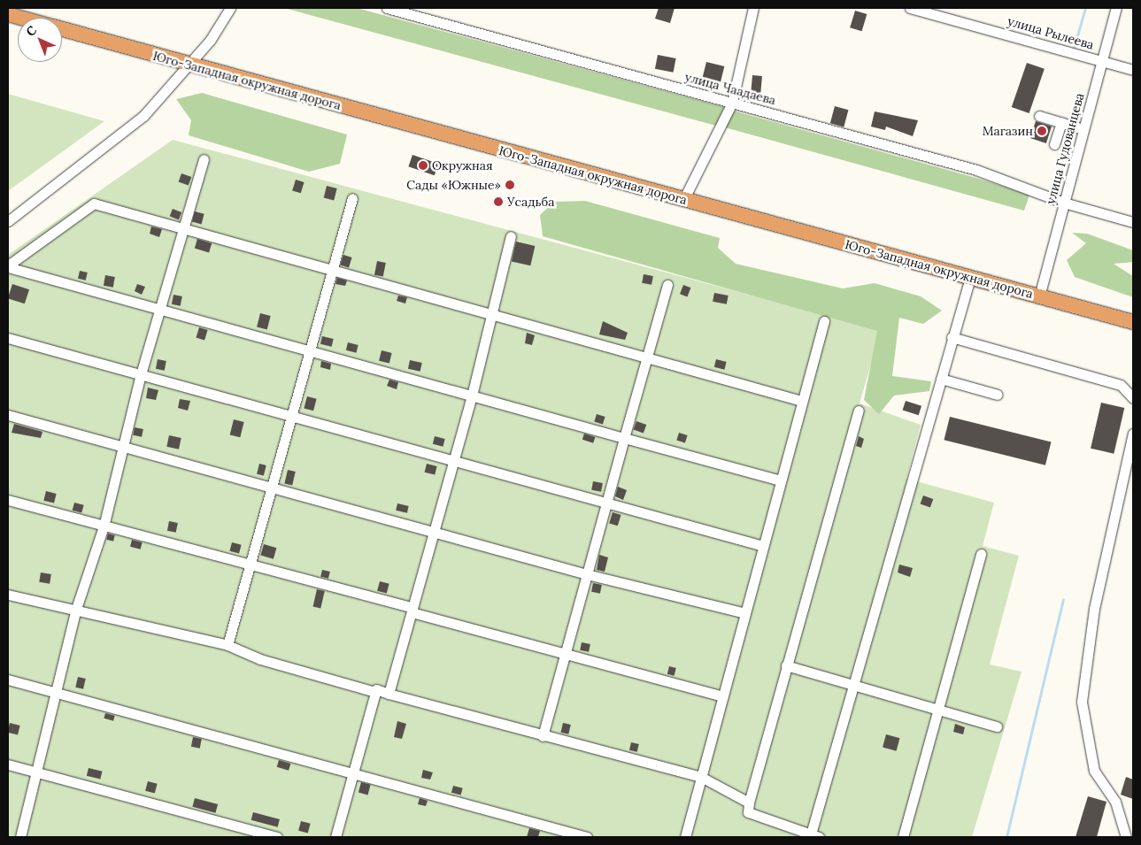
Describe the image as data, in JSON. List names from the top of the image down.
{
  "streets": {
    "highway": ["Юго-Западная окружная дорога"],
    "street": ["улица Рылеева", "улица Чаадаева", "улица Гудованцева"]
  },
  "crossings": [
    ["улица Рылеева", "улица Гудованцева"],
    ["Юго-Западная окружная дорога", "улица Гудованцева"],
    ["улица Чаадаева", "улица Гудованцева"]
  ],
  "places": [
    "Магазин",
    "Окружная",
    "Сады «Южные»",
    "Усадьба"
  ],
  "north": "top left"
}
